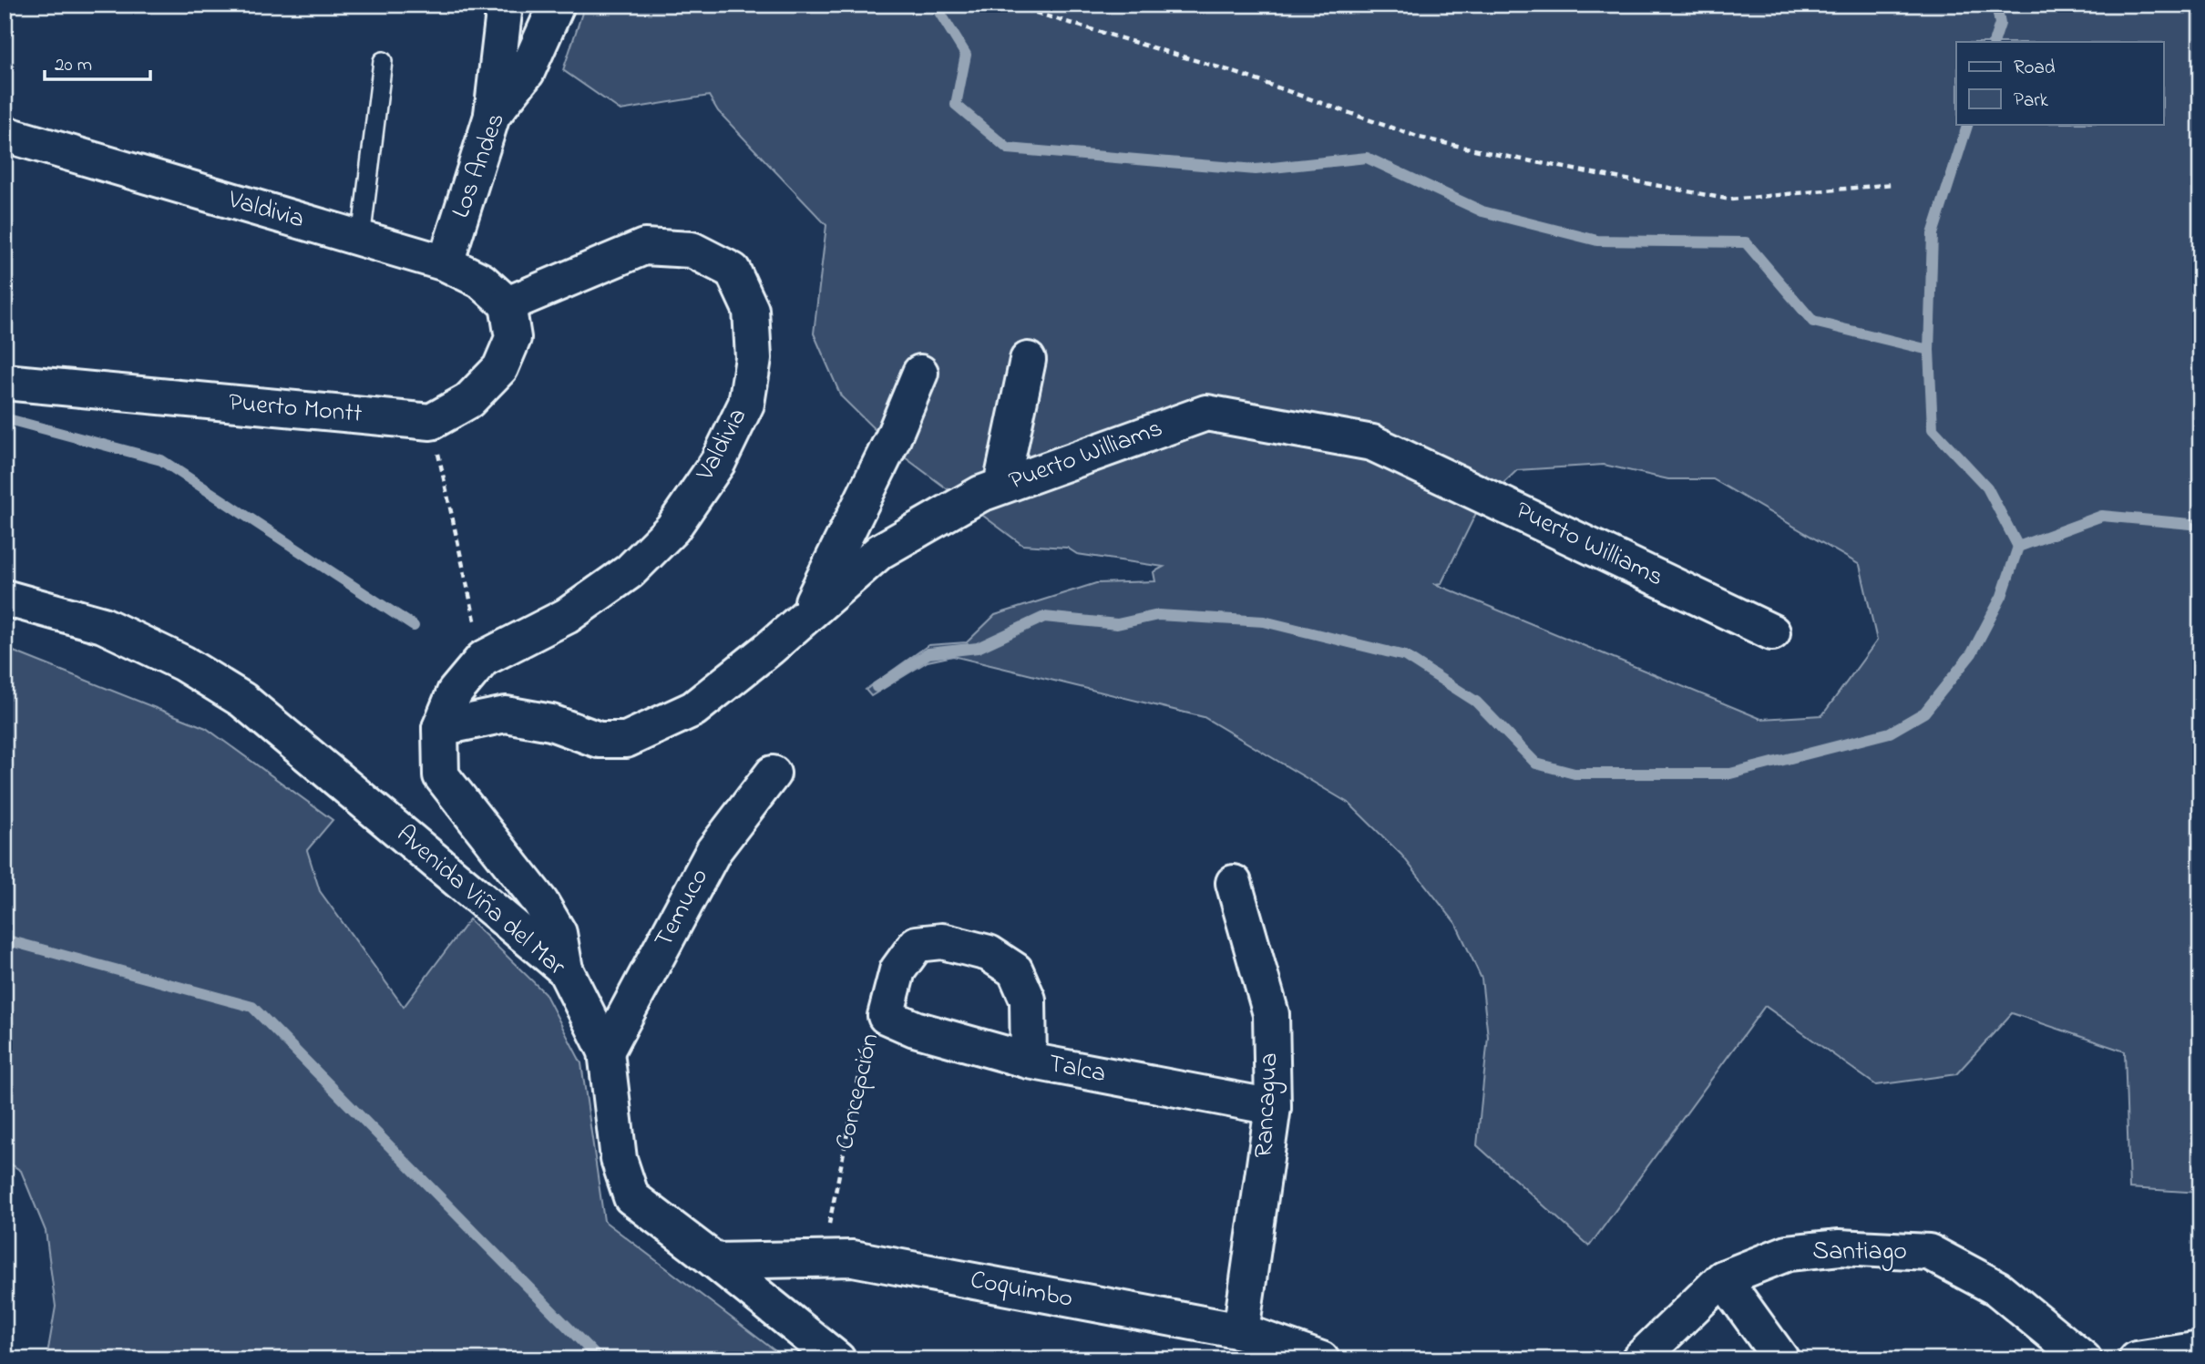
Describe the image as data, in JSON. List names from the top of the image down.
{
  "streets": {
    "street": [
      "Los Andes",
      "Valdivia",
      "Puerto Montt",
      "Puerto Williams",
      "Avenida Viña del Mar",
      "Temuco",
      "Talca",
      "Concepción",
      "Rancagua",
      "Santiago",
      "Coquimbo"
    ]
  },
  "crossings": [
    ["Los Andes", "Valdivia"],
    ["Valdivia", "Puerto Williams"],
    ["Valdivia", "Avenida Viña del Mar"],
    ["Avenida Viña del Mar", "Temuco"],
    ["Avenida Viña del Mar", "Coquimbo"],
    ["Talca", "Concepción"],
    ["Talca", "Rancagua"],
    ["Concepción", "Coquimbo"],
    ["Rancagua", "Coquimbo"]
  ],
  "legend": ["Road", "Park"],
  "scale_bar": "20 m"
}
